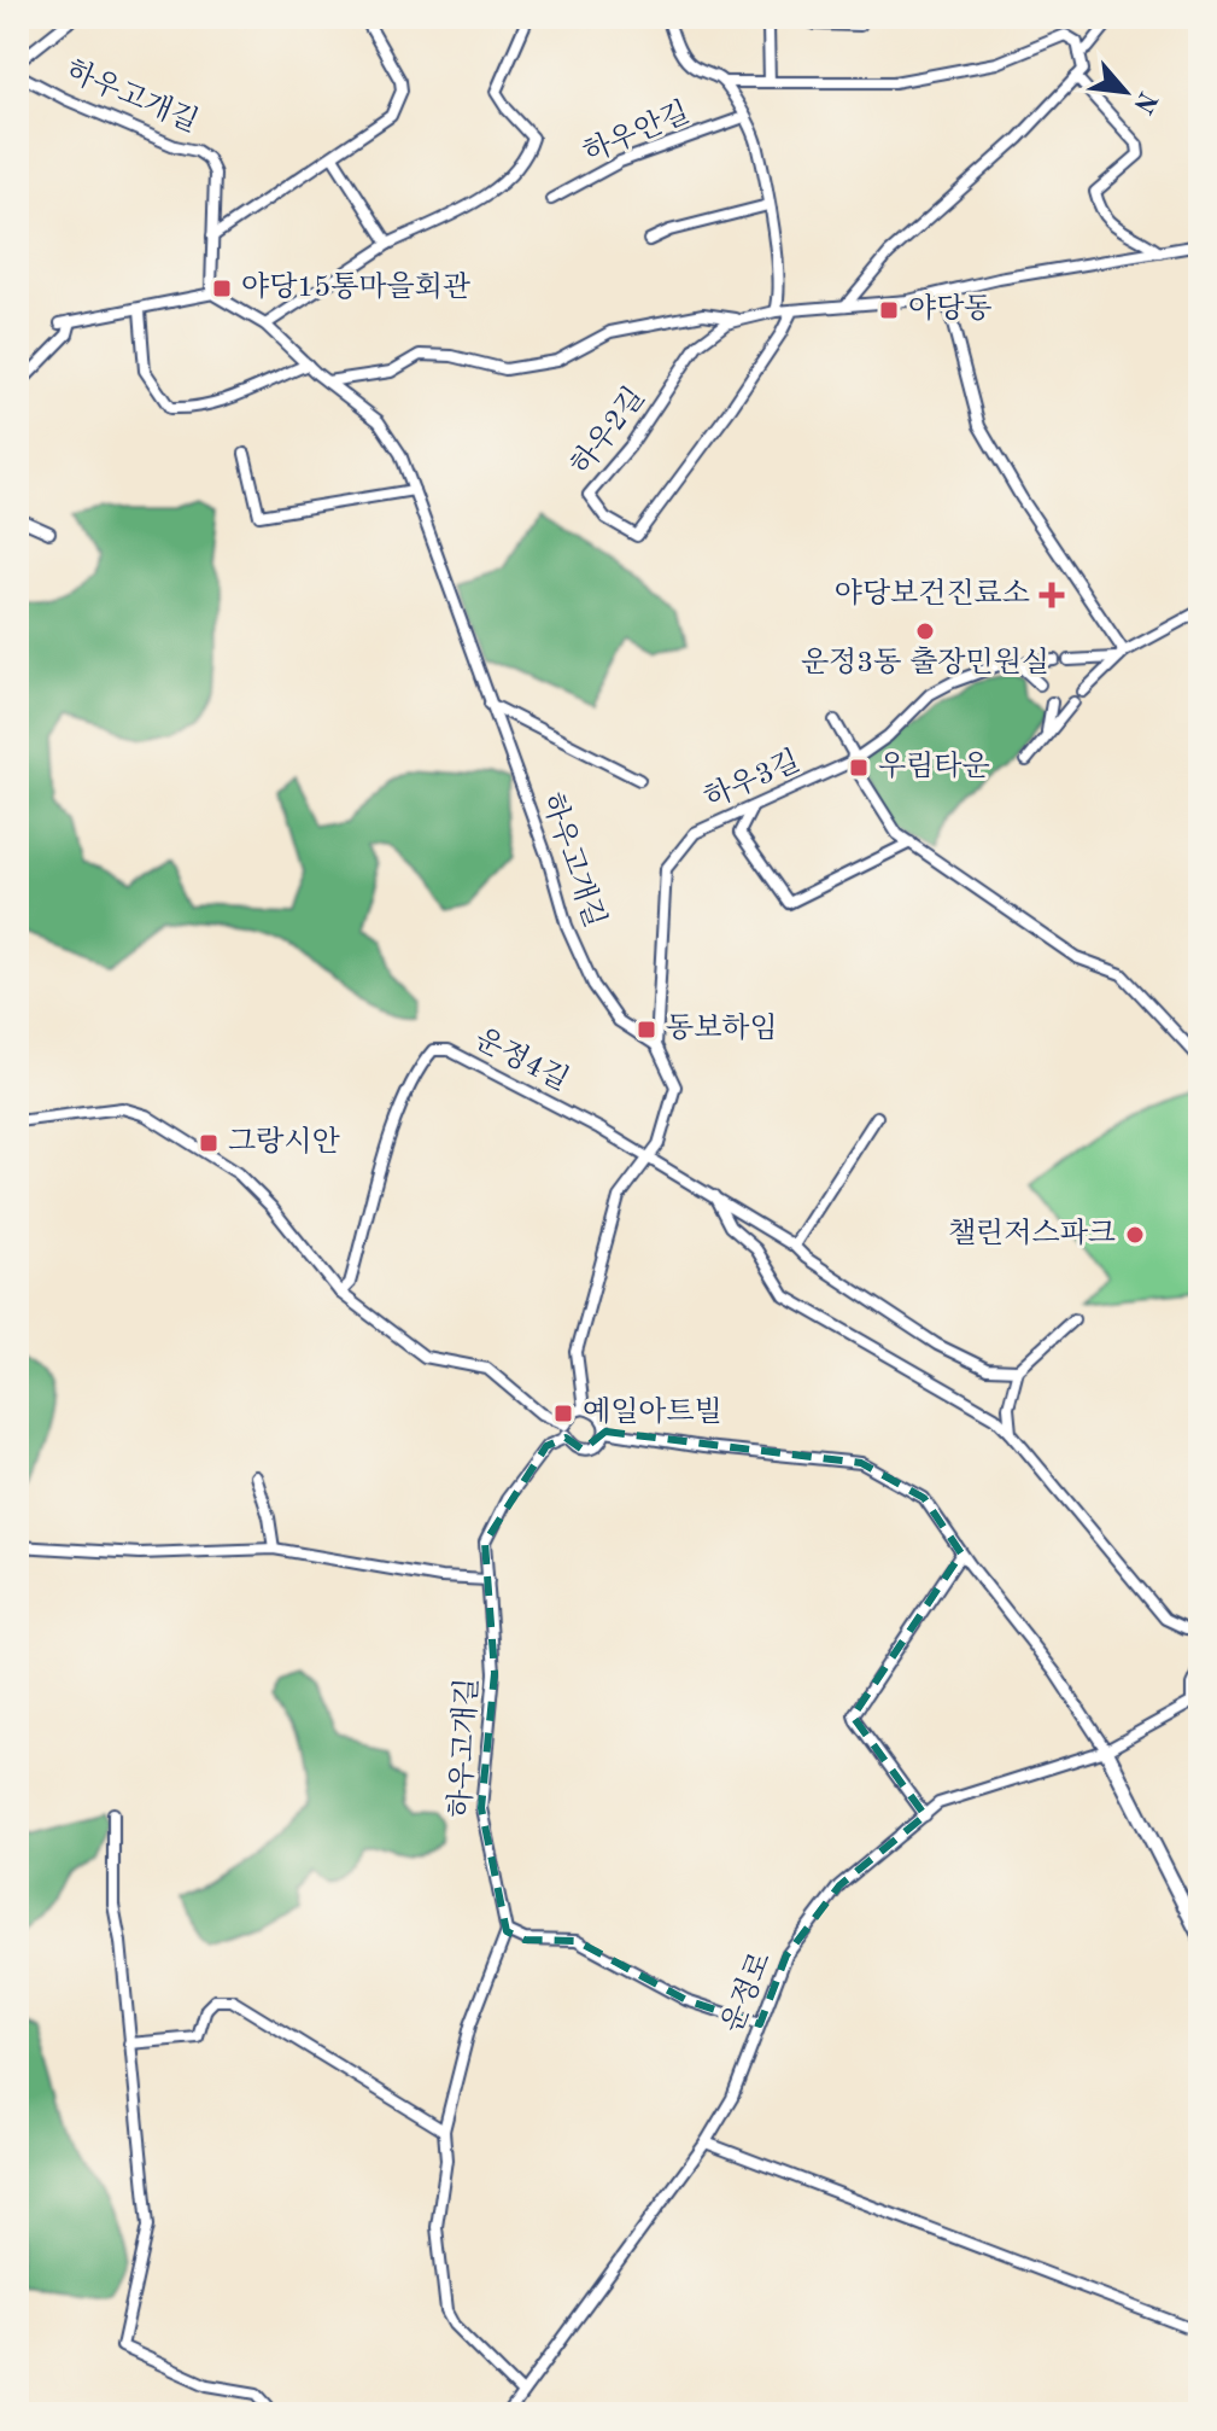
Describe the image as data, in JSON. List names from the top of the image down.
{
  "streets": {
    "street": [
      "하우고개길",
      "하우안길",
      "하우2길",
      "하우3길",
      "운정4길",
      "운정로"
    ]
  },
  "crossings": [
    ["하우고개길", "하우3길"],
    ["하우안길", "하우2길"]
  ],
  "places": {
    "transit": [
      "야당15통마을회관",
      "야당동",
      "우림타운",
      "동보하임",
      "그랑시안",
      "예일아트빌"
    ],
    "health": ["야당보건진료소"],
    "other": ["운정3동 출장민원실", "챌린저스파크"]
  },
  "north": "bottom right"
}
